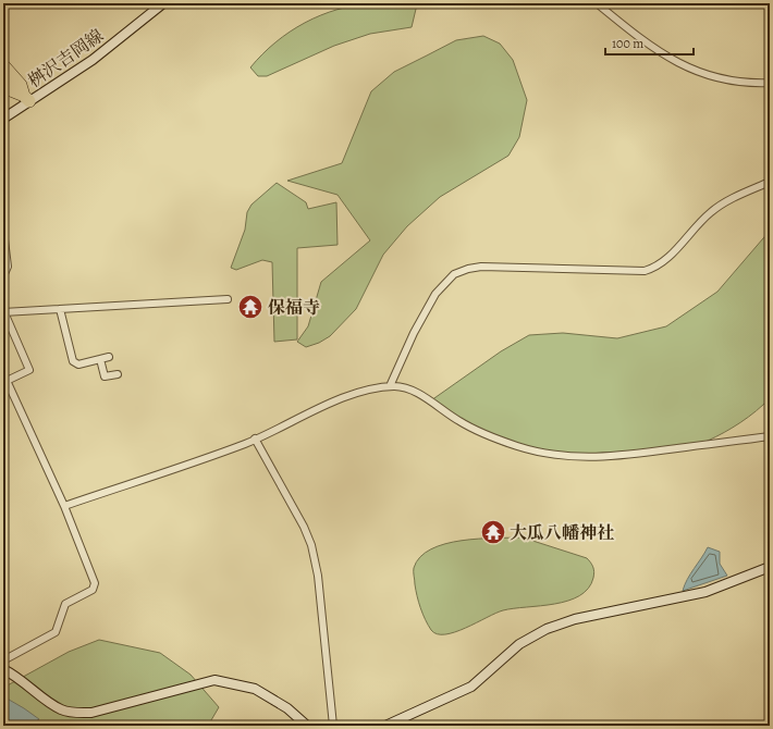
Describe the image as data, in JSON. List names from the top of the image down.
{
  "streets": {
    "street": ["桝沢吉岡線"]
  },
  "places": {
    "temple": ["保福寺", "大瓜八幡神社"]
  },
  "scale_bar": "100 m"
}
